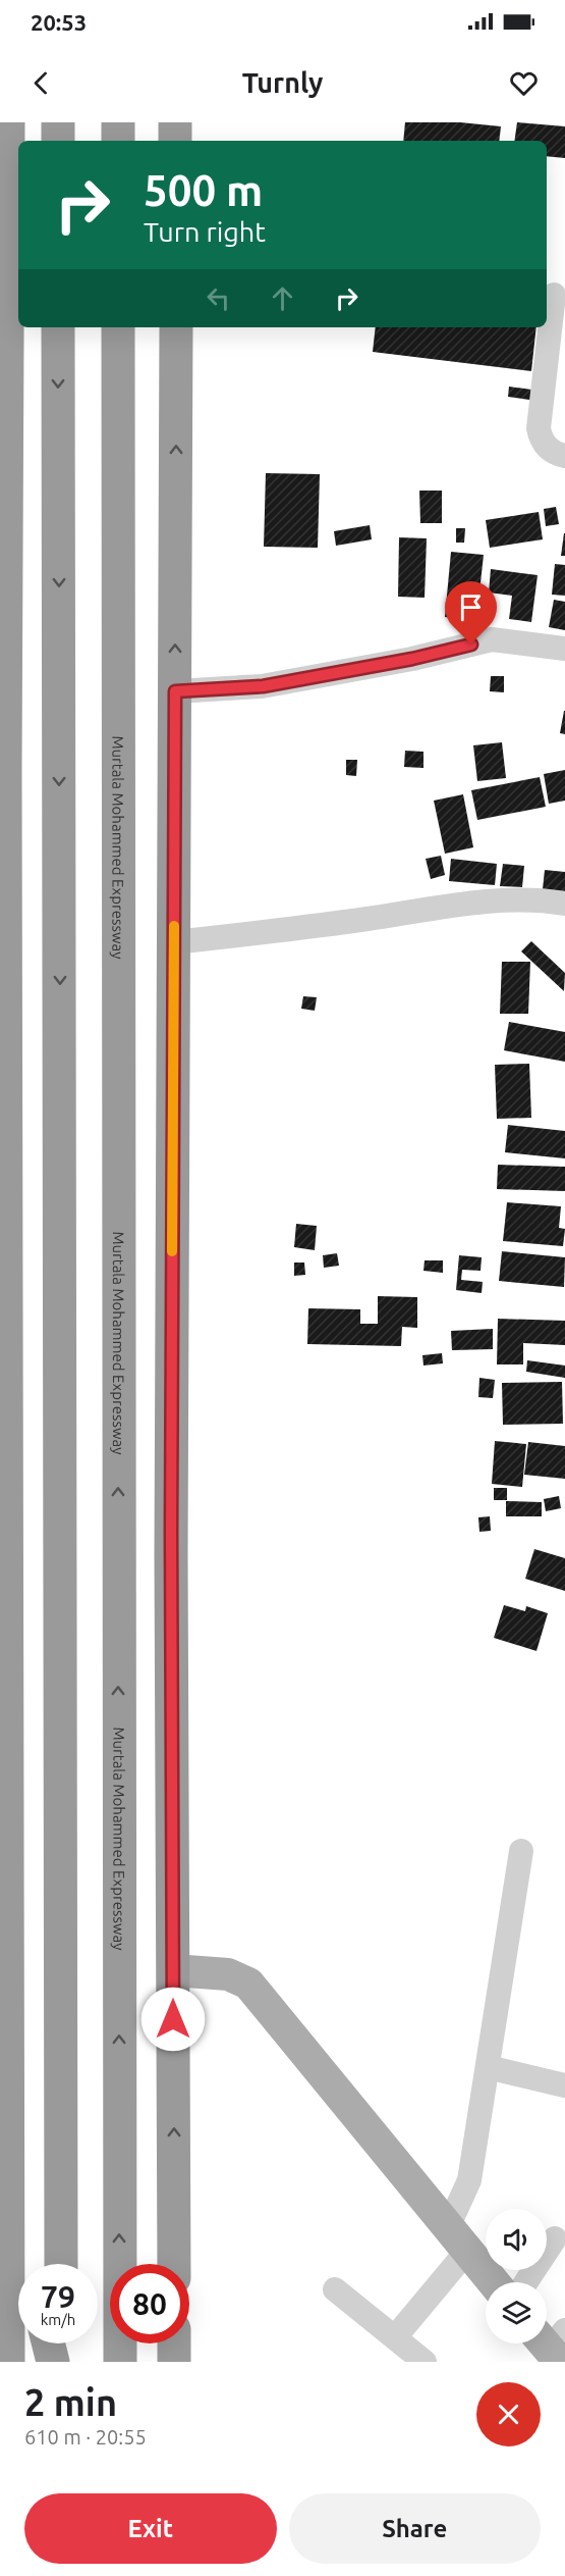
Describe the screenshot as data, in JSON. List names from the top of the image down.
{
  "streets": {
    "highway": ["Murtala Mohammed Expressway"]
  },
  "page": {
    "status": "20:53",
    "header": "Turnly",
    "turn": ["500 m", "Turn right"],
    "speed": "79 km/h",
    "limit": "80",
    "heading": ["2 min", "610 m · 20:55"],
    "buttons": ["Exit", "Share"]
  }
}
